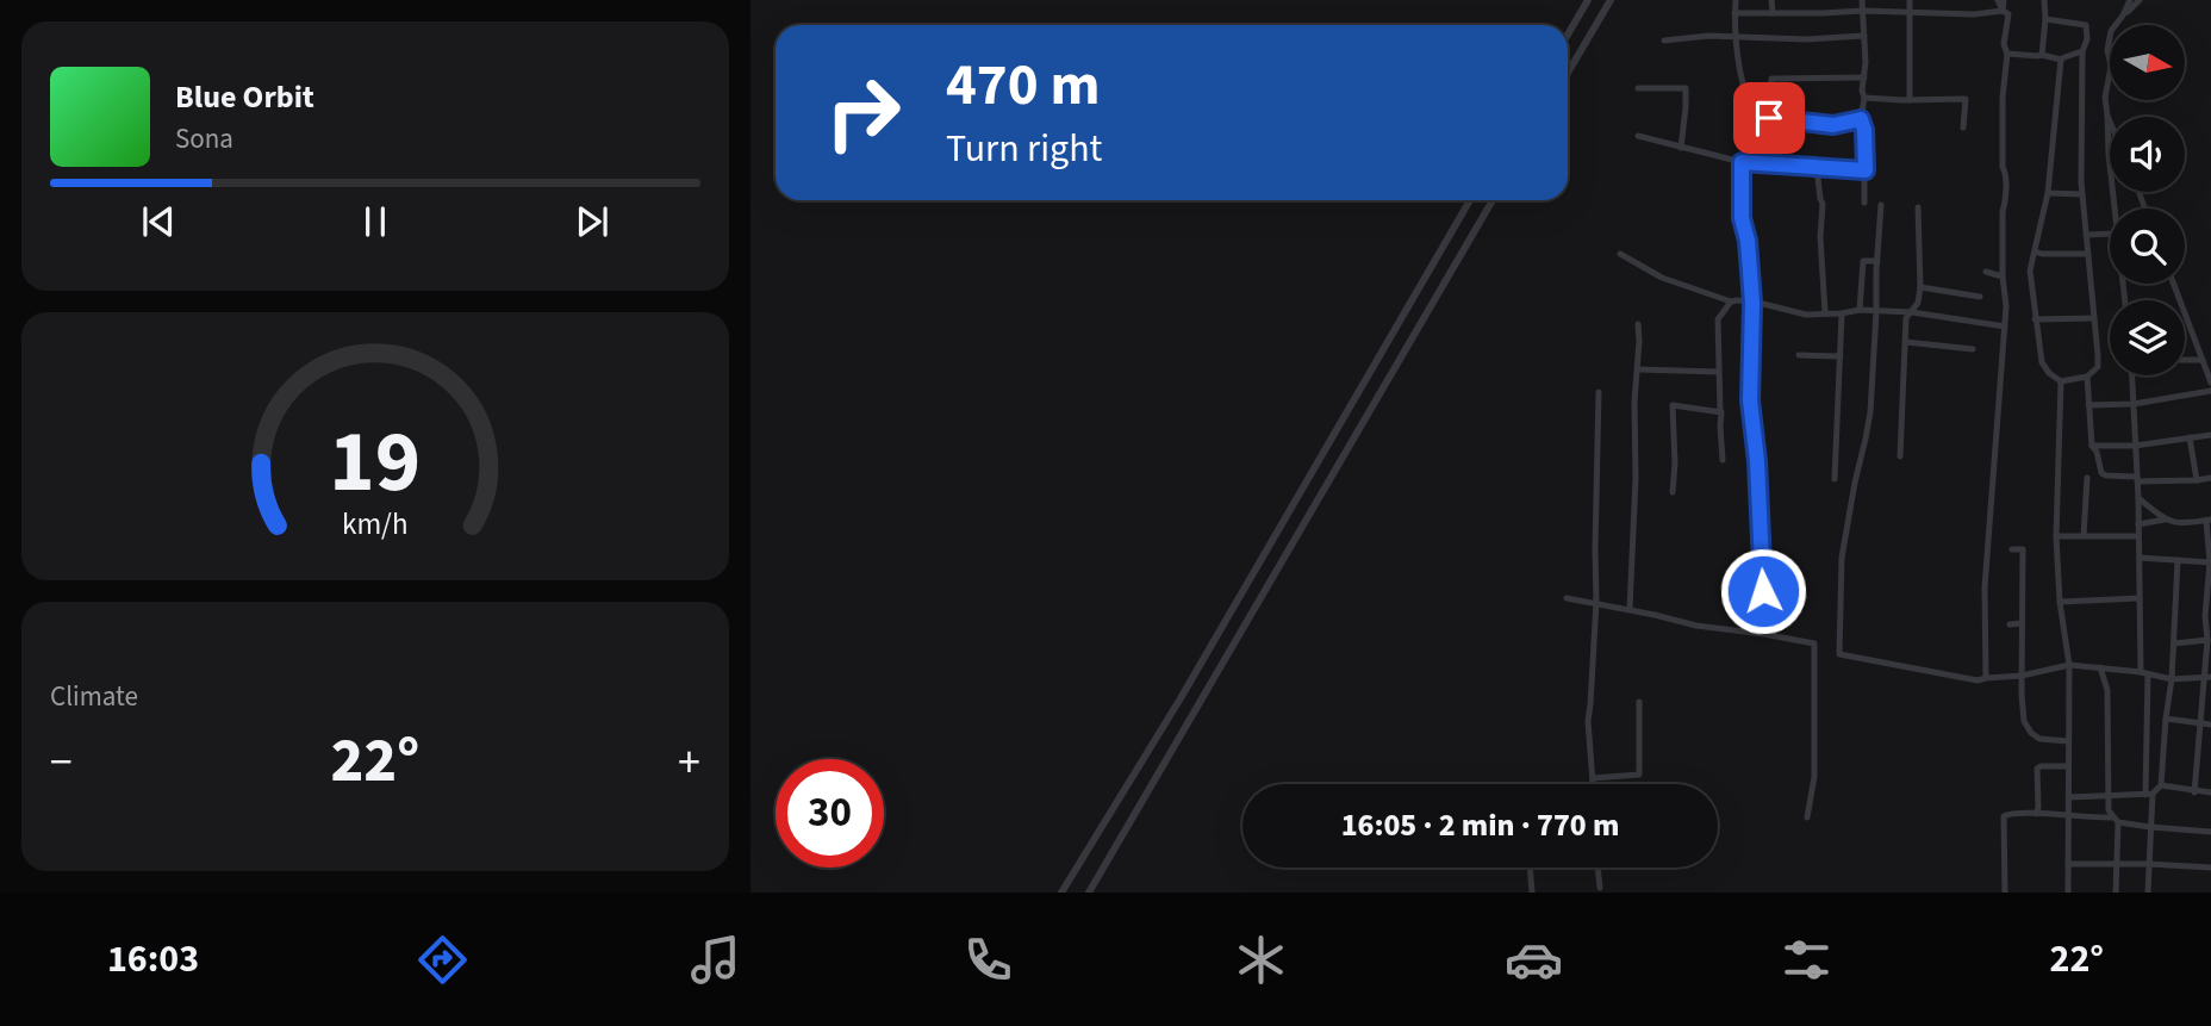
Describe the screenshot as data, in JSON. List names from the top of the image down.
{
  "north": "right",
  "page": {
    "turn": ["470 m", "Turn right"],
    "song": ["Blue Orbit", "Sona"],
    "tile": "Climate",
    "heat": ["−", "22°", "+"],
    "limit": "30",
    "trip": "16:05 · 2 min · 770 m",
    "tabs": ["16:03", "22°"],
    "gauge": ["19", "km/h"]
  }
}
